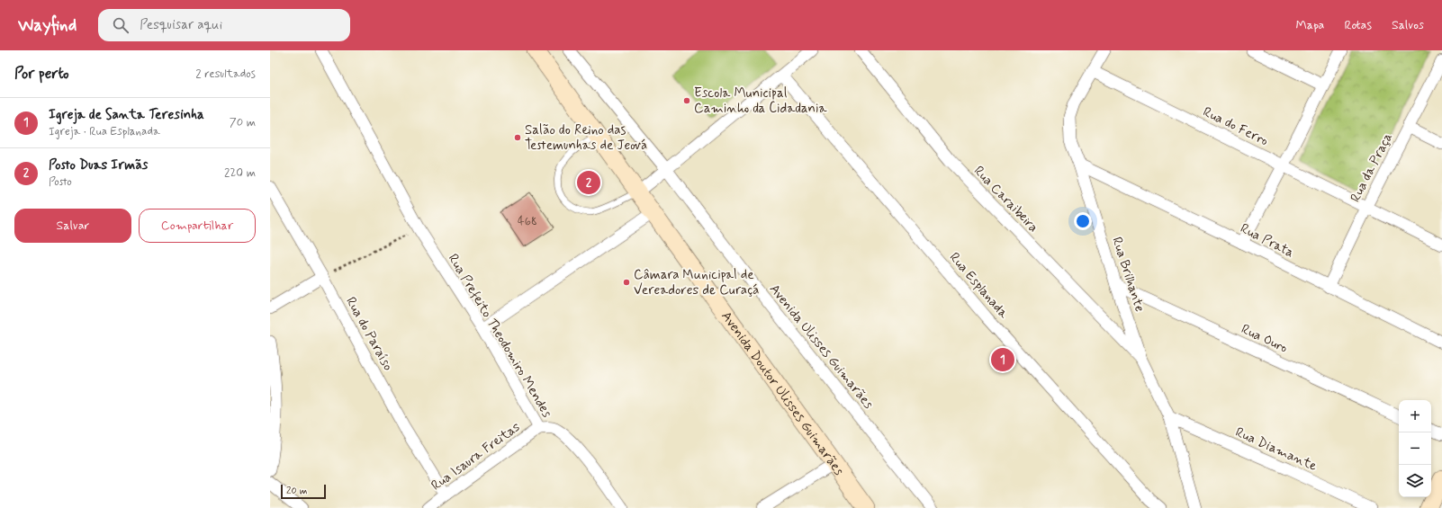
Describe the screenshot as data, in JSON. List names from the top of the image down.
{
  "streets": {
    "main road": ["Avenida Doutor Ulisses Guimarães"],
    "street": [
      "Rua do Ferro",
      "Rua da Praça",
      "Rua Caraibeira",
      "Rua Prata",
      "Rua Brilhante",
      "Rua Esplanada",
      "Rua do Paraíso",
      "Rua Prefeito Theodomiro Mendes",
      "Rua Ouro",
      "Avenida Ulisses Guimarães",
      "Rua Diamante",
      "Rua Isaura Freitas"
    ]
  },
  "crossings": [
    ["Rua do Ferro", "Rua da Praça"],
    ["Rua do Ferro", "Rua Brilhante"],
    ["Rua da Praça", "Rua Prata"],
    ["Rua Caraibeira", "Rua Brilhante"],
    ["Rua Prata", "Rua Brilhante"],
    ["Rua Brilhante", "Rua Ouro"],
    ["Rua Brilhante", "Rua Diamante"],
    ["Rua do Paraíso", "Rua Isaura Freitas"],
    ["Rua Prefeito Theodomiro Mendes", "Rua Isaura Freitas"]
  ],
  "places": ["Escola Municipal Caminho da Cidadania", "Salão do Reino das Testemunhas de Jeová", "Câmara Municipal de Vereadores de Curaçá"],
  "house_numbers": ["468"],
  "scale_bar": "20 m",
  "page": {
    "header": "Wayfind",
    "search": "Pesquisar aqui",
    "nav": ["Mapa", "Rotas", "Salvos"],
    "heading": ["Por perto", "2 resultados"],
    "list": [
      {
        "mark": "1",
        "name": "Igreja de Santa Teresinha",
        "note": "Igreja · Rua Esplanada",
        "value": "70 m"
      },
      {
        "mark": "2",
        "name": "Posto Duas Irmãs",
        "note": "Posto",
        "value": "220 m"
      }
    ],
    "pins": ["2", "1"],
    "buttons": ["Salvar", "Compartilhar"],
    "map_buttons": ["+", "−"],
    "scale": "20 m"
  }
}
